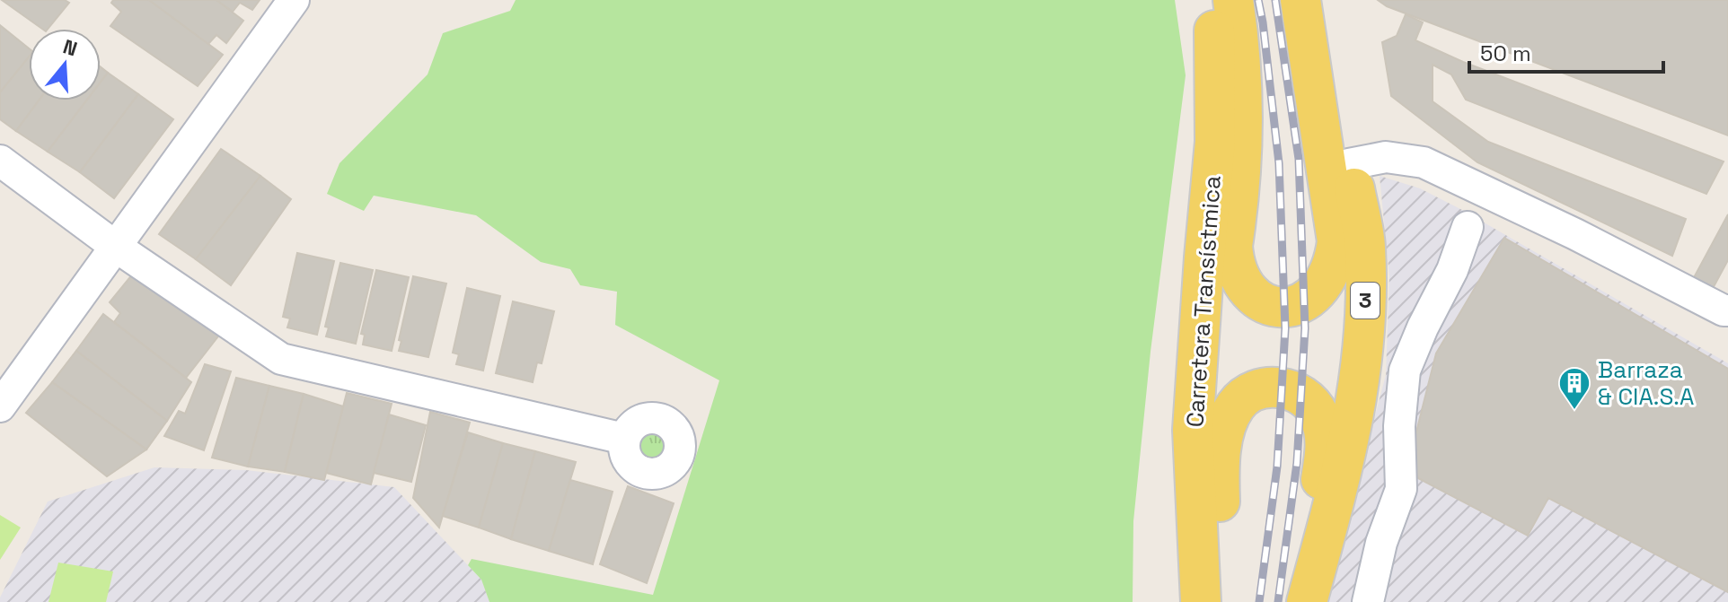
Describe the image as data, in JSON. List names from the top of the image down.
{
  "streets": {
    "main road": ["3", "Carretera Transístmica"]
  },
  "places": {
    "building": ["Barraza & CIA.S.A"]
  },
  "scale_bar": "50 m",
  "north": "top"
}
